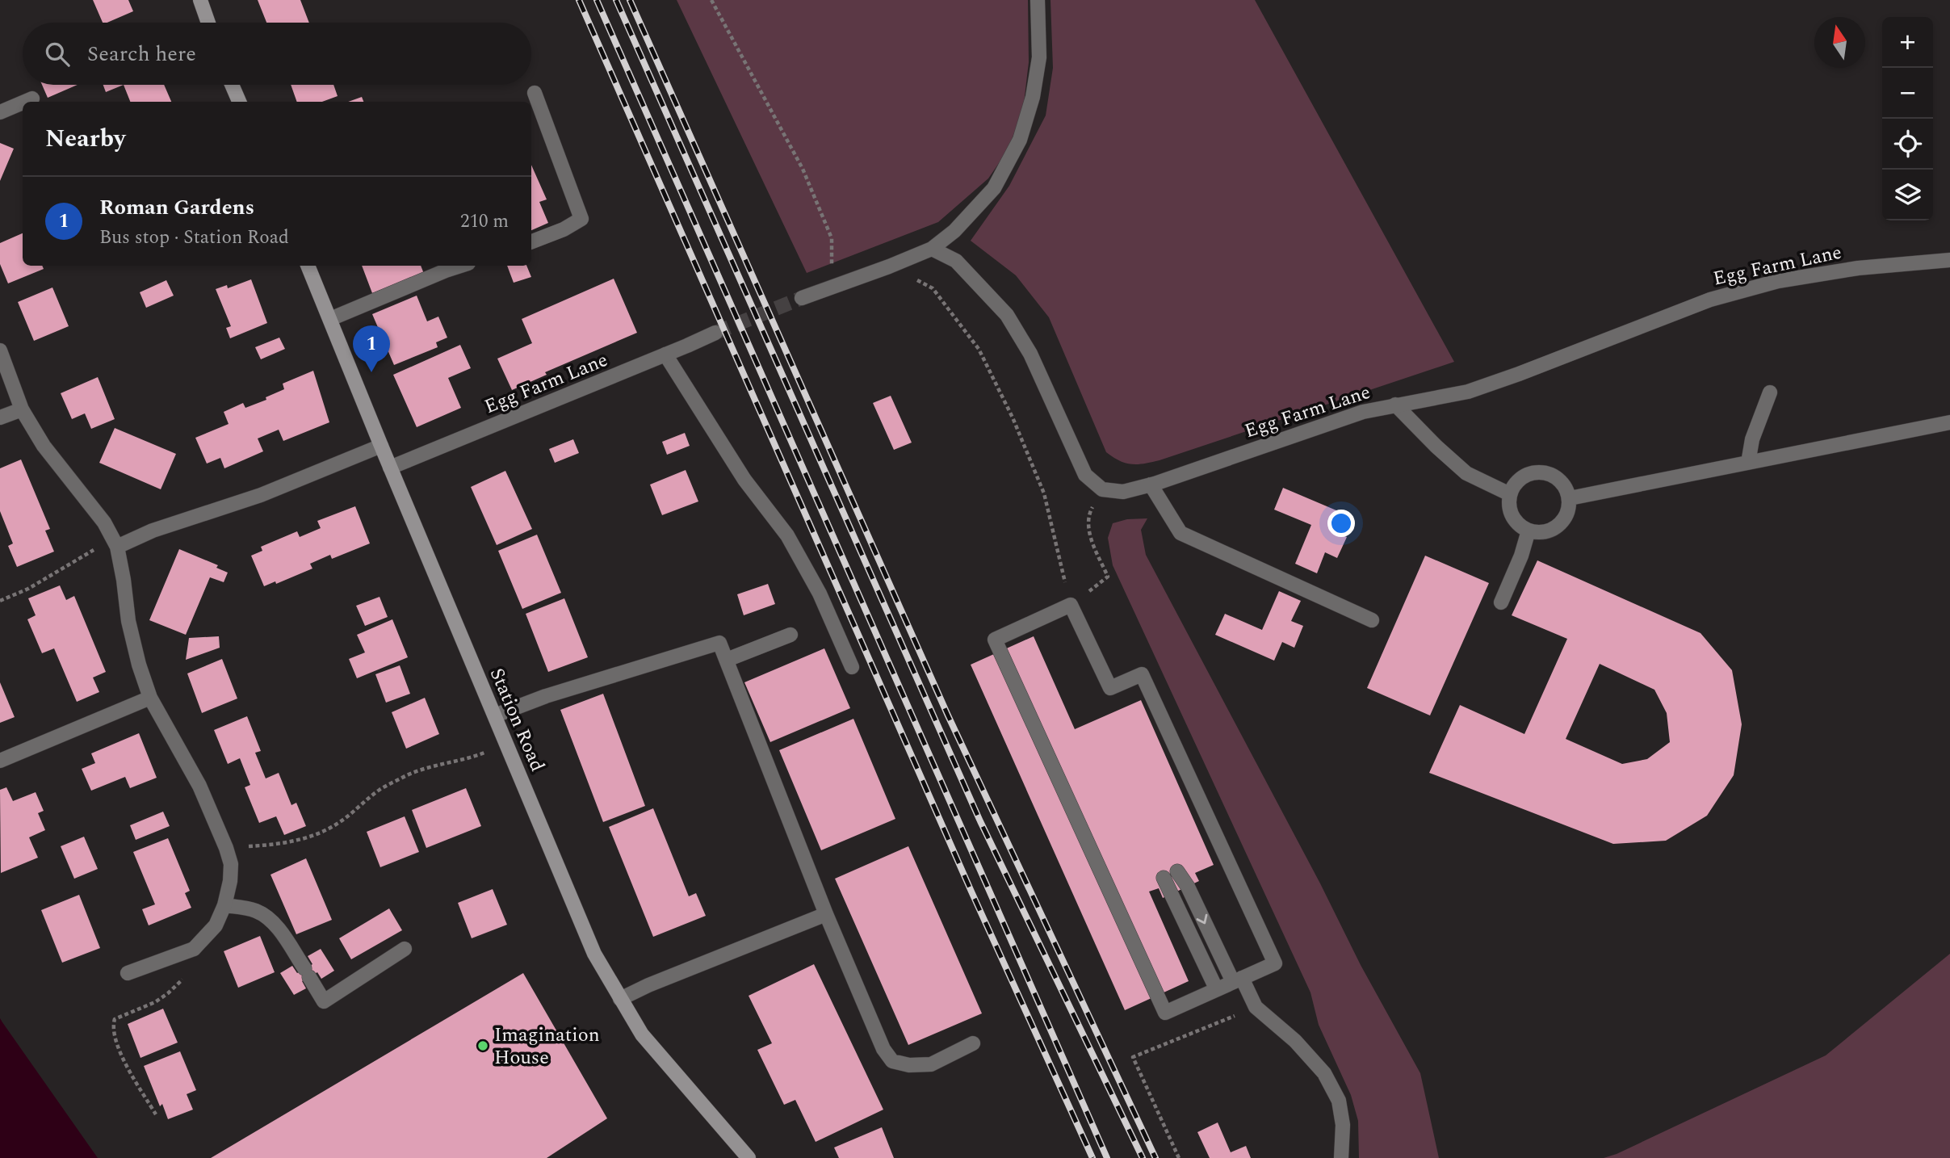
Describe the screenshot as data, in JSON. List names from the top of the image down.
{
  "streets": {
    "street": ["Egg Farm Lane", "Station Road"]
  },
  "crossings": [
    ["Egg Farm Lane", "Station Road"]
  ],
  "places": ["Imagination House"],
  "north": "top",
  "page": {
    "map_buttons": ["+", "−"],
    "search": "Search here",
    "heading": "Nearby",
    "list": [
      {
        "mark": "1",
        "name": "Roman Gardens",
        "note": "Bus stop · Station Road",
        "value": "210 m"
      }
    ],
    "pins": "1"
  }
}
